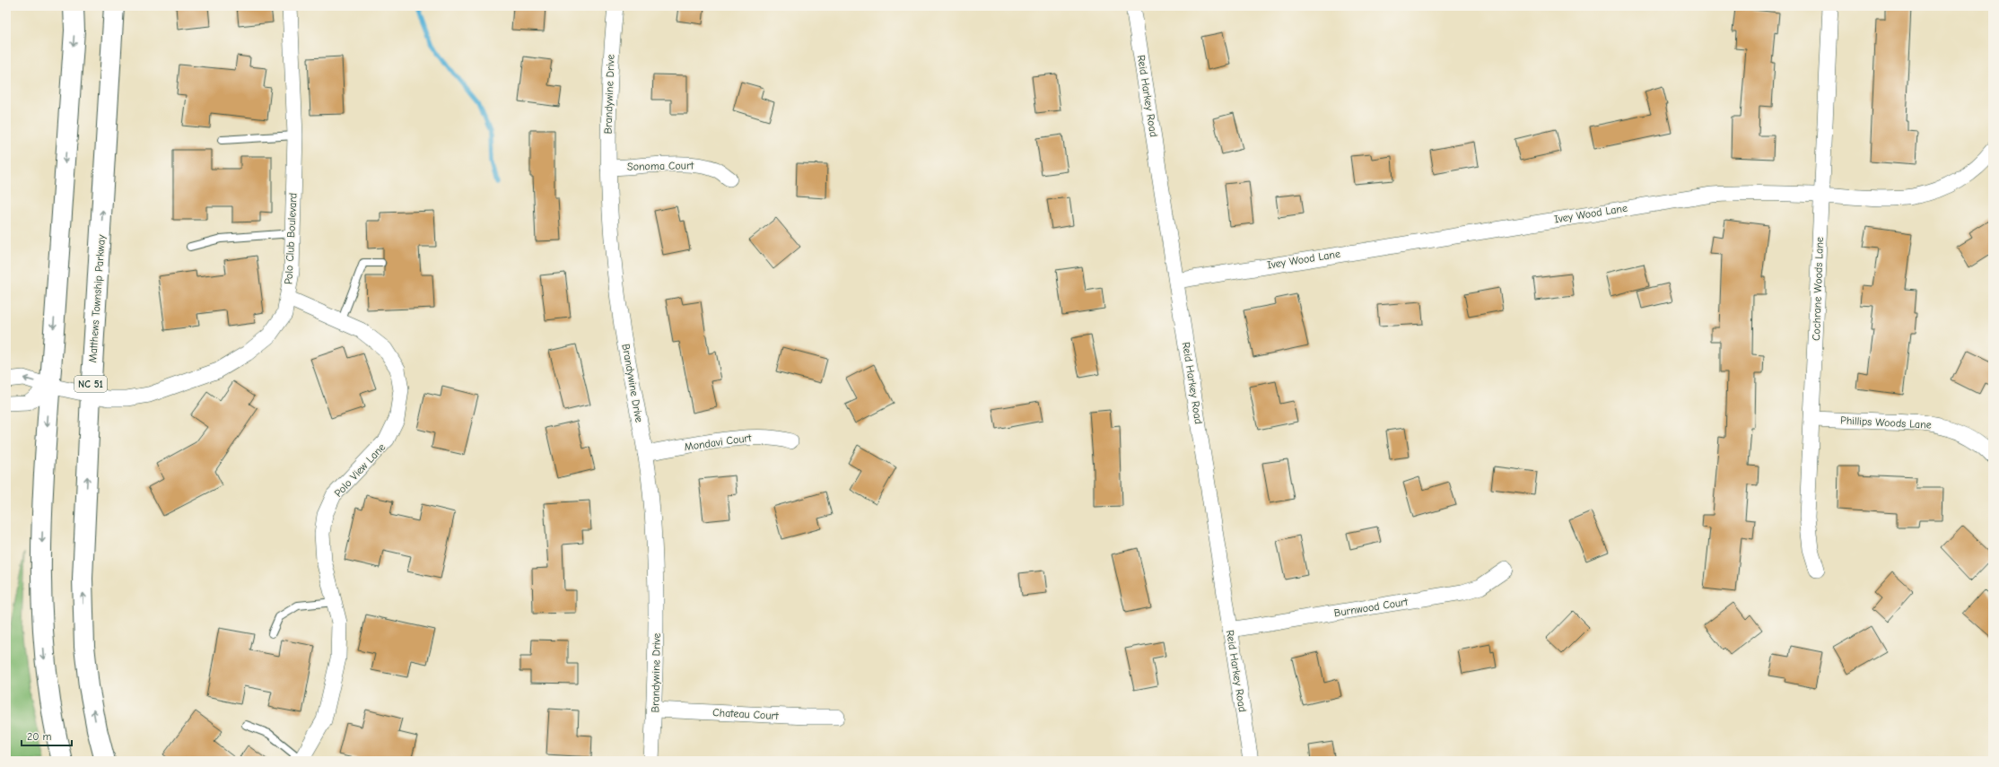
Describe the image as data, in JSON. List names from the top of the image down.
{
  "streets": {
    "main road": ["Matthews Township Parkway", "NC 51"],
    "street": [
      "Brandywine Drive",
      "Reid Harkey Road",
      "Sonoma Court",
      "Ivey Wood Lane",
      "Polo Club Boulevard",
      "Cochrane Woods Lane",
      "Phillips Woods Lane",
      "Mondavi Court",
      "Polo View Lane",
      "Burnwood Court",
      "Chateau Court"
    ]
  },
  "crossings": [
    ["Brandywine Drive", "Sonoma Court"],
    ["Brandywine Drive", "Mondavi Court"],
    ["Brandywine Drive", "Chateau Court"],
    ["Reid Harkey Road", "Ivey Wood Lane"],
    ["Reid Harkey Road", "Burnwood Court"],
    ["Ivey Wood Lane", "Cochrane Woods Lane"],
    ["Polo Club Boulevard", "Matthews Township Parkway"],
    ["Polo Club Boulevard", "Polo View Lane"],
    ["Cochrane Woods Lane", "Phillips Woods Lane"]
  ],
  "scale_bar": "20 m"
}
